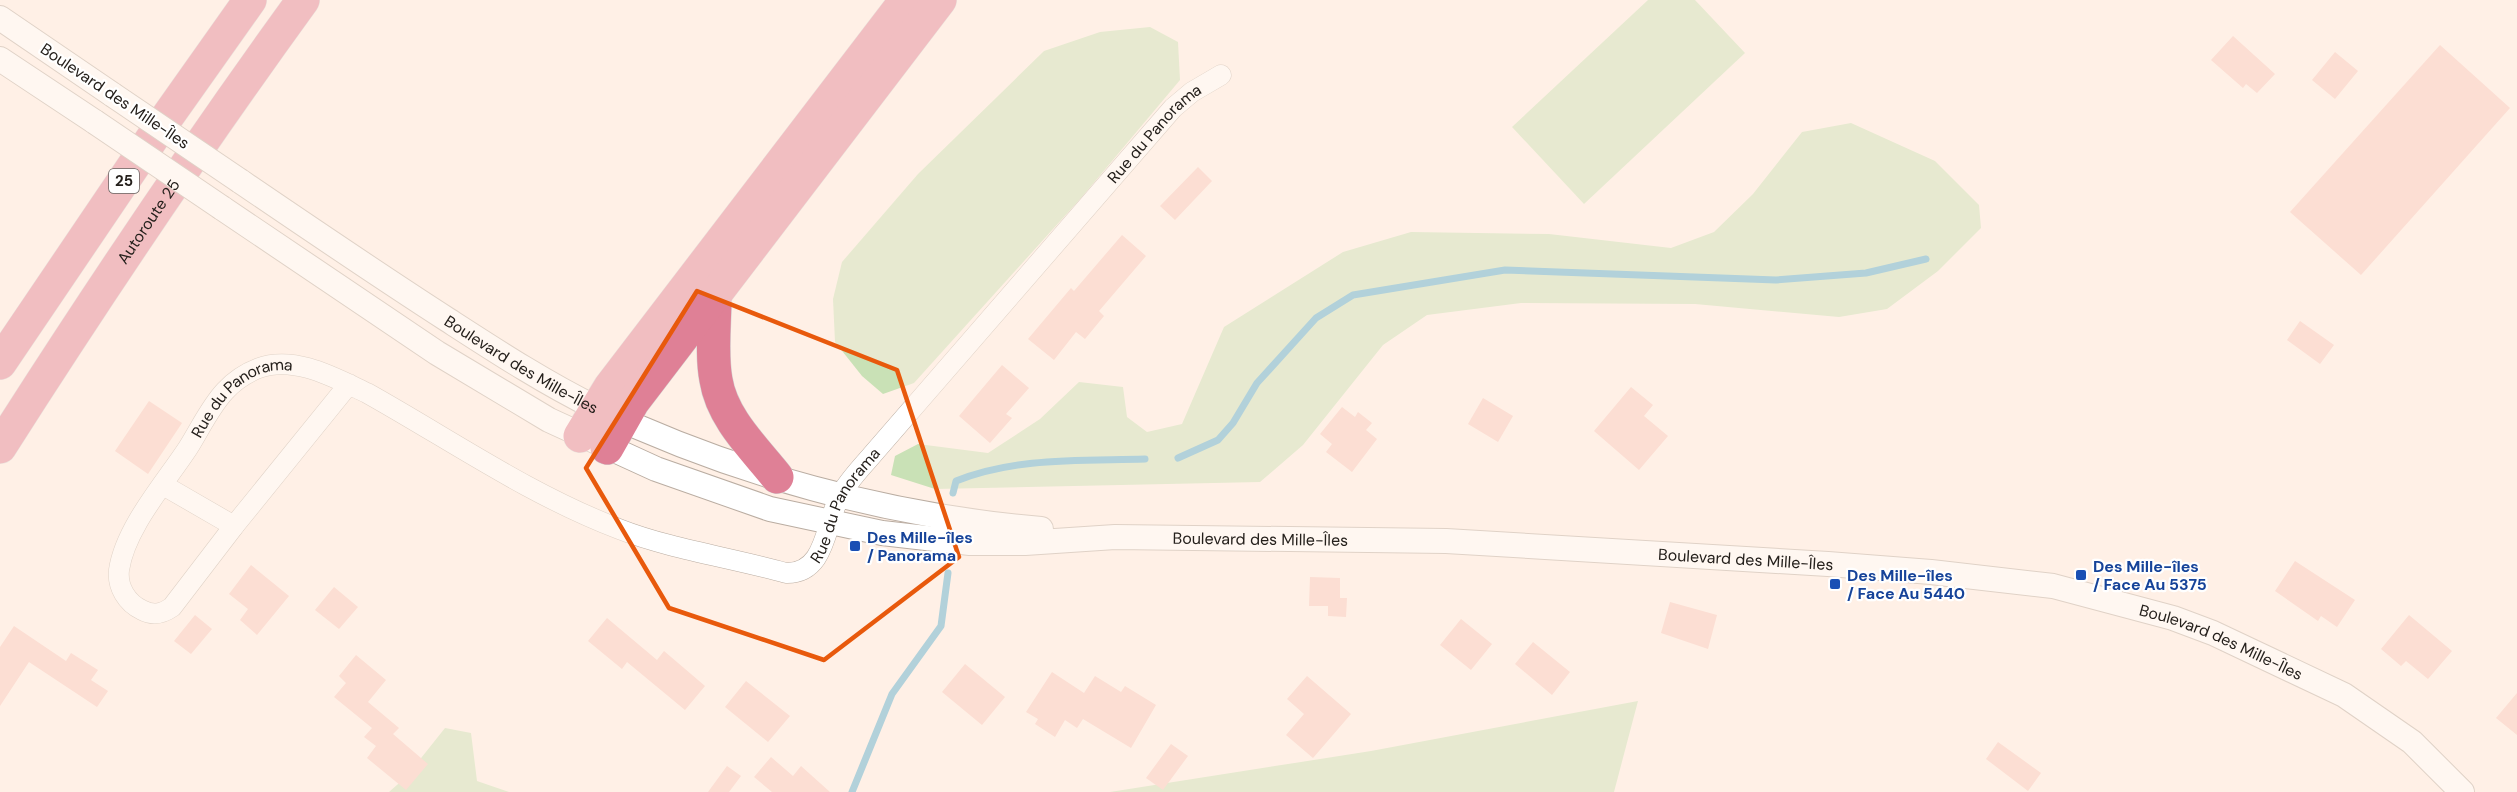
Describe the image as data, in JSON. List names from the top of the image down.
{
  "streets": {
    "highway": ["25", "Autoroute 25"],
    "street": ["Boulevard des Mille-Îles", "Rue du Panorama"]
  },
  "crossings": [
    ["Boulevard des Mille-Îles", "Rue du Panorama"]
  ],
  "places": {
    "transit": ["Des Mille-îles / Panorama", "Des Mille-îles / Face Au 5375", "Des Mille-îles / Face Au 5440"]
  }
}
